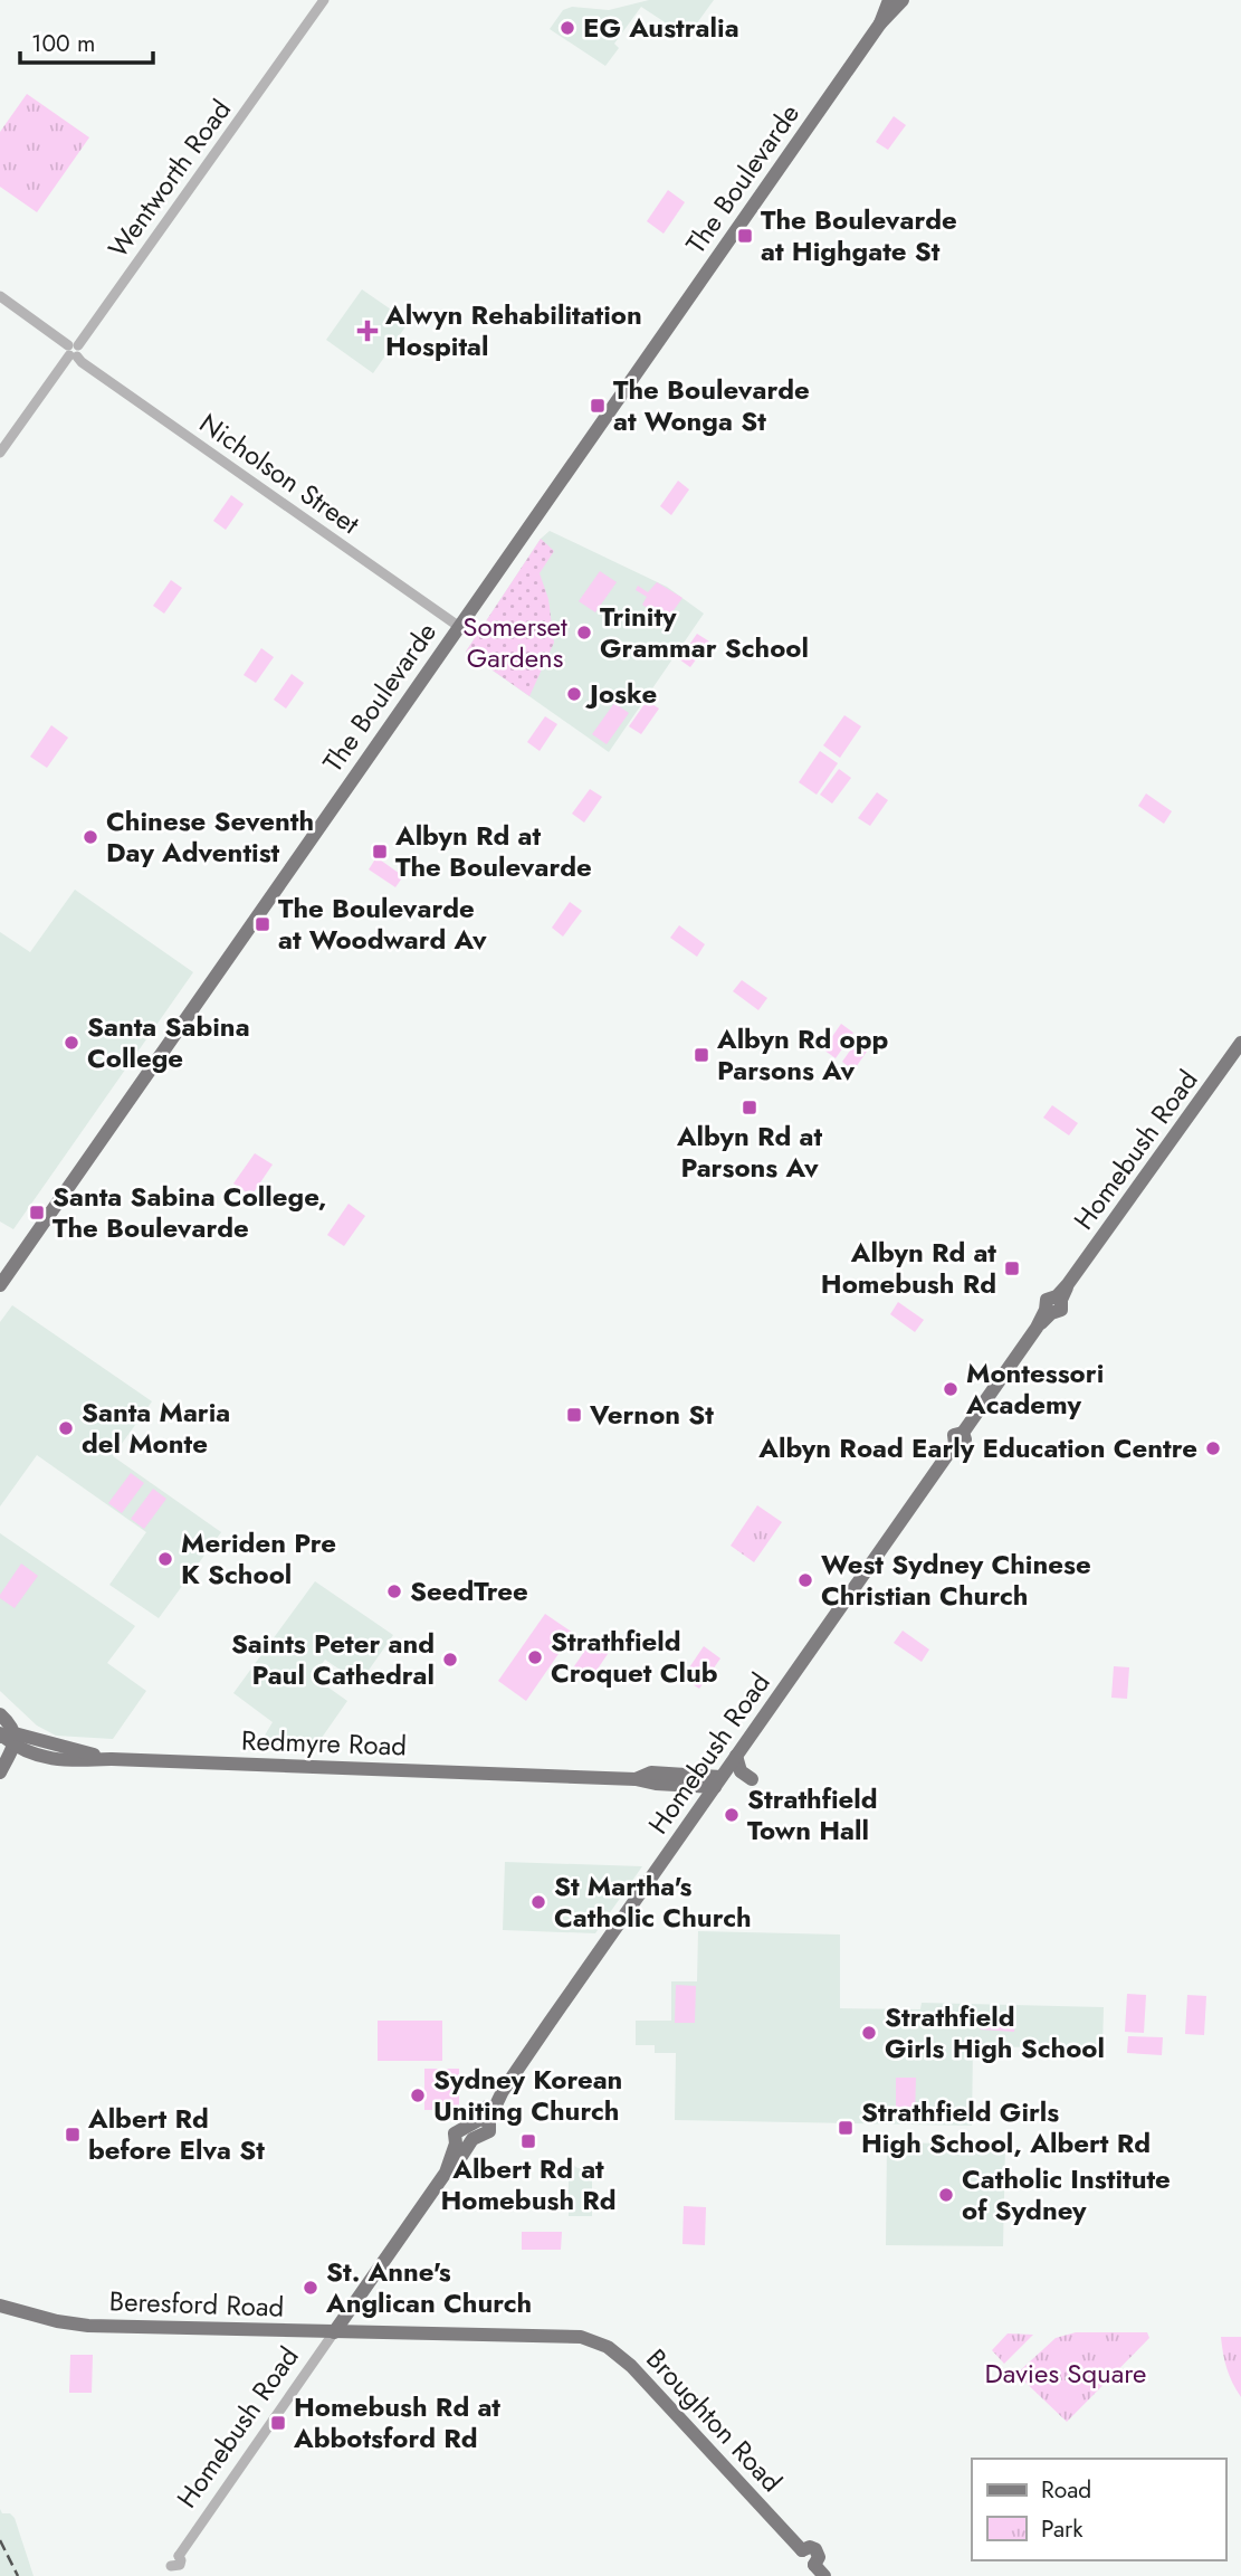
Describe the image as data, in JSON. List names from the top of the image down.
{
  "streets": {
    "main road": [
      "The Boulevarde",
      "Homebush Road",
      "Redmyre Road",
      "Beresford Road",
      "Broughton Road"
    ],
    "street": ["Wentworth Road", "Nicholson Street"]
  },
  "crossings": [
    ["Wentworth Road", "Nicholson Street"],
    ["The Boulevarde", "Nicholson Street"],
    ["Homebush Road", "Redmyre Road"],
    ["Homebush Road", "Beresford Road"],
    ["Beresford Road", "Broughton Road"]
  ],
  "parks": ["Somerset Gardens", "Davies Square"],
  "places": {
    "other": [
      "EG Australia",
      "Trinity Grammar School",
      "Joske",
      "Chinese Seventh Day Adventist",
      "Santa Sabina College",
      "Montessori Academy",
      "Santa Maria del Monte",
      "Albyn Road Early Education Centre",
      "Meriden Pre K School",
      "West Sydney Chinese Christian Church",
      "SeedTree",
      "Strathfield Croquet Club",
      "Saints Peter and Paul Cathedral",
      "Strathfield Town Hall",
      "St Martha's Catholic Church",
      "Strathfield Girls High School",
      "Sydney Korean Uniting Church",
      "Catholic Institute of Sydney",
      "St. Anne's Anglican Church"
    ],
    "transit": [
      "The Boulevarde at Highgate St",
      "The Boulevarde at Wonga St",
      "Albyn Rd at The Boulevarde",
      "The Boulevarde at Woodward Av",
      "Albyn Rd opp Parsons Av",
      "Albyn Rd at Parsons Av",
      "Santa Sabina College, The Boulevarde",
      "Albyn Rd at Homebush Rd",
      "Vernon St",
      "Strathfield Girls High School, Albert Rd",
      "Albert Rd before Elva St",
      "Albert Rd at Homebush Rd",
      "Homebush Rd at Abbotsford Rd"
    ],
    "health": ["Alwyn Rehabilitation Hospital"]
  },
  "legend": ["Road", "Park"],
  "scale_bar": "100 m"
}
